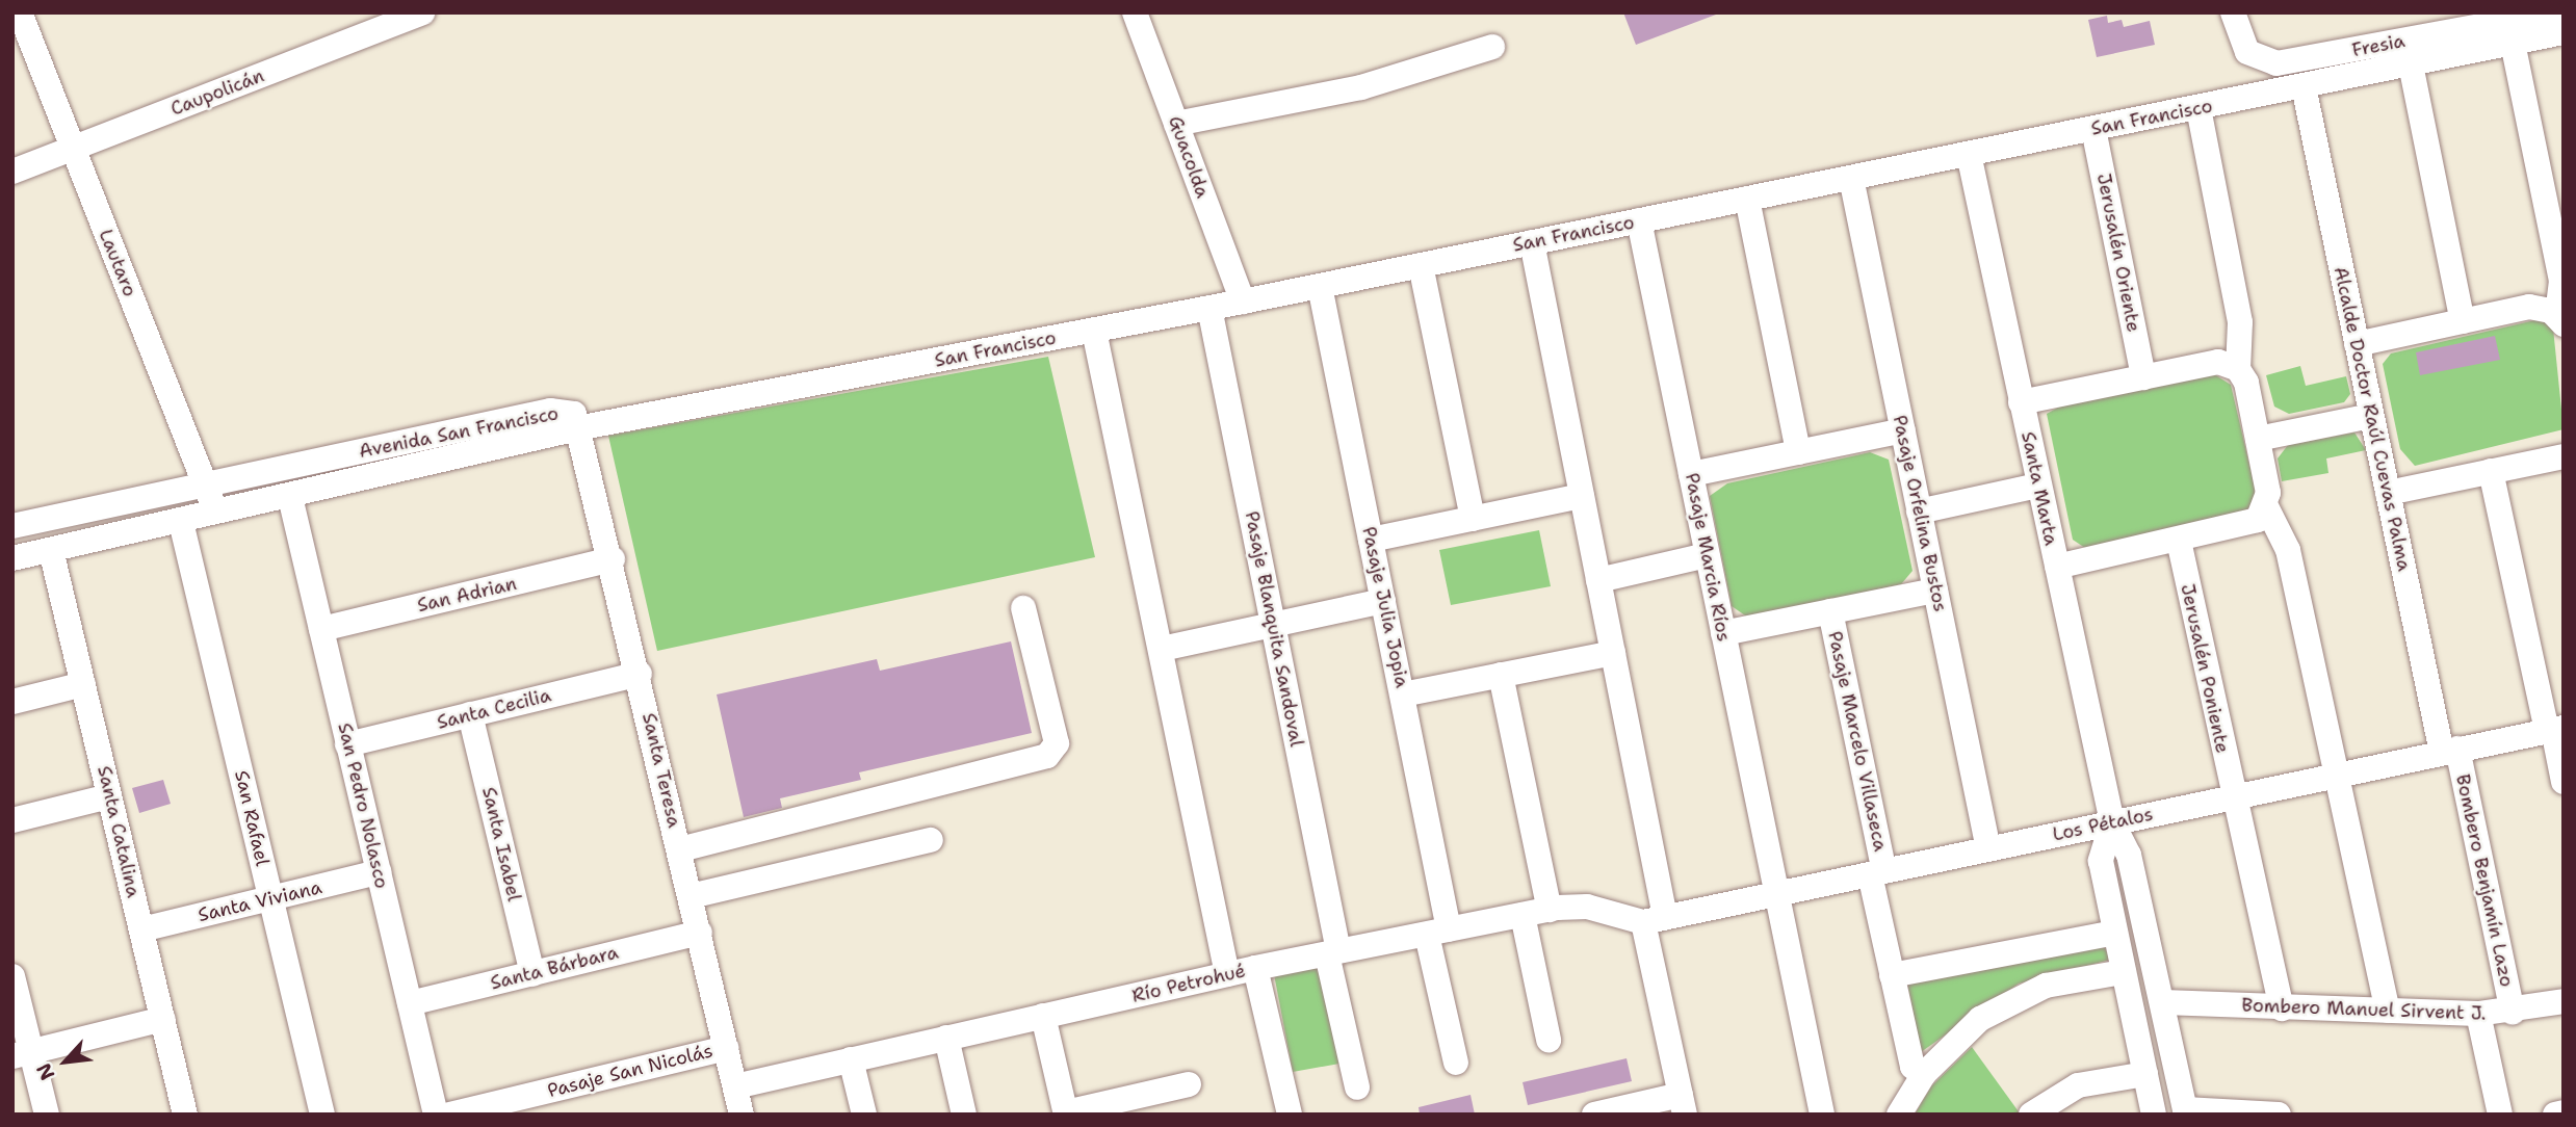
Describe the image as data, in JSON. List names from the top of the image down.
{
  "streets": {
    "street": [
      "Fresia",
      "Caupolicán",
      "San Francisco",
      "Guacolda",
      "Jerusalén Oriente",
      "Lautaro",
      "Alcalde Doctor Raúl Cuevas Palma",
      "Avenida San Francisco",
      "Santa Marta",
      "Pasaje Orfelina Bustos",
      "Pasaje Marcia Ríos",
      "San Adrian",
      "Pasaje Julia Jopia",
      "Pasaje Blanquita Sandoval",
      "Jerusalén Poniente",
      "Santa Cecilia",
      "Pasaje Marcelo Villaseca",
      "Santa Teresa",
      "San Pedro Nolasco",
      "San Rafael",
      "Los Pétalos",
      "Santa Catalina",
      "Santa Isabel",
      "Bombero Benjamín Lazo",
      "Santa Viviana",
      "Santa Bárbara",
      "Río Petrohué",
      "Bombero Manuel Sirvent J.",
      "Pasaje San Nicolás"
    ]
  },
  "crossings": [
    ["Caupolicán", "Lautaro"],
    ["San Francisco", "Guacolda"],
    ["San Francisco", "Jerusalén Oriente"],
    ["San Francisco", "Alcalde Doctor Raúl Cuevas Palma"],
    ["San Francisco", "Avenida San Francisco"],
    ["San Francisco", "Santa Marta"],
    ["San Francisco", "Pasaje Orfelina Bustos"],
    ["San Francisco", "Pasaje Marcia Ríos"],
    ["San Francisco", "Pasaje Julia Jopia"],
    ["San Francisco", "Pasaje Blanquita Sandoval"],
    ["San Francisco", "Santa Teresa"],
    ["Lautaro", "Avenida San Francisco"],
    ["Alcalde Doctor Raúl Cuevas Palma", "Los Pétalos"],
    ["Alcalde Doctor Raúl Cuevas Palma", "Bombero Benjamín Lazo"],
    ["Avenida San Francisco", "Santa Teresa"],
    ["Avenida San Francisco", "San Pedro Nolasco"],
    ["Avenida San Francisco", "San Rafael"],
    ["Avenida San Francisco", "Santa Catalina"],
    ["Santa Marta", "Los Pétalos"],
    ["Santa Marta", "Bombero Manuel Sirvent J."],
    ["Pasaje Orfelina Bustos", "Los Pétalos"],
    ["Pasaje Marcia Ríos", "Los Pétalos"],
    ["San Adrian", "Santa Teresa"],
    ["San Adrian", "San Pedro Nolasco"],
    ["Pasaje Julia Jopia", "Río Petrohué"],
    ["Pasaje Blanquita Sandoval", "Río Petrohué"],
    ["Jerusalén Poniente", "Los Pétalos"],
    ["Jerusalén Poniente", "Bombero Manuel Sirvent J."],
    ["Santa Cecilia", "Santa Teresa"],
    ["Santa Cecilia", "San Pedro Nolasco"],
    ["Santa Cecilia", "Santa Isabel"],
    ["Pasaje Marcelo Villaseca", "Los Pétalos"],
    ["Santa Teresa", "Santa Bárbara"],
    ["Santa Teresa", "Río Petrohué"],
    ["Santa Teresa", "Pasaje San Nicolás"],
    ["San Pedro Nolasco", "Santa Viviana"],
    ["San Pedro Nolasco", "Santa Bárbara"],
    ["San Rafael", "Santa Viviana"],
    ["Los Pétalos", "Bombero Benjamín Lazo"],
    ["Los Pétalos", "Río Petrohué"],
    ["Santa Catalina", "Santa Viviana"],
    ["Santa Isabel", "Santa Bárbara"],
    ["Bombero Benjamín Lazo", "Bombero Manuel Sirvent J."]
  ],
  "north": "bottom left"
}
